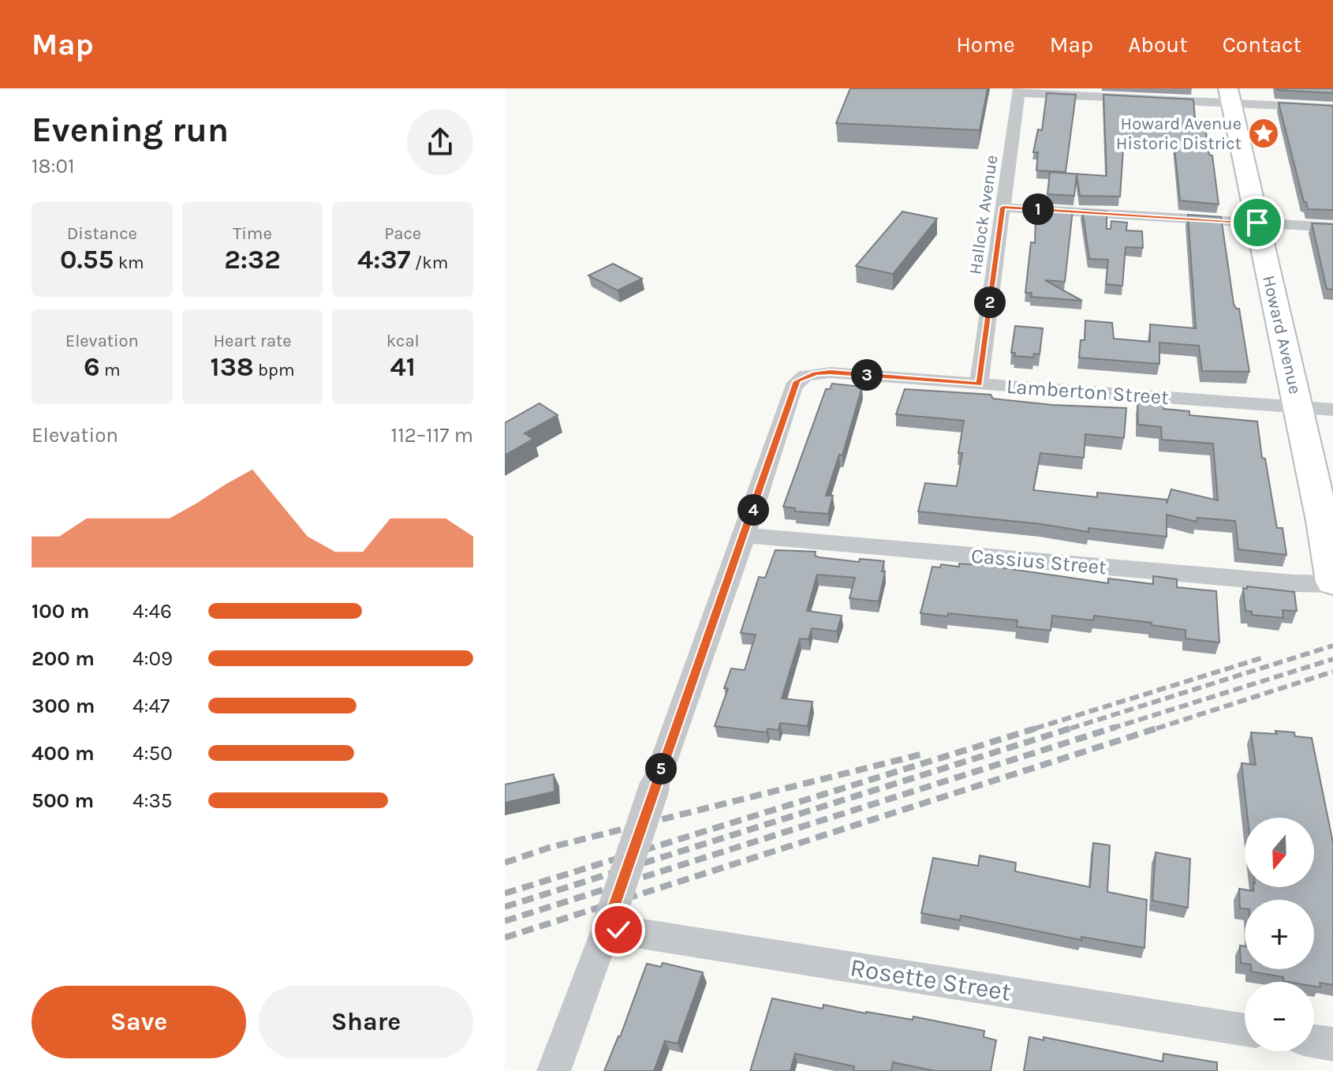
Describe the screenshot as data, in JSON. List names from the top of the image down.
{
  "streets": {
    "main road": ["Howard Avenue"],
    "street": [
      "Hallock Avenue",
      "Lamberton Street",
      "Cassius Street",
      "Rosette Street"
    ]
  },
  "crossings": [
    ["Hallock Avenue", "Lamberton Street"],
    ["Howard Avenue", "Lamberton Street"],
    ["Howard Avenue", "Cassius Street"],
    ["Lamberton Street", "Cassius Street"]
  ],
  "places": {
    "place": ["Howard Avenue Historic District"]
  },
  "north": "bottom",
  "page": {
    "header": "Map",
    "nav": [
      "Home",
      "Map",
      "About",
      "Contact"
    ],
    "heading": ["Evening run", "18:01"],
    "pins": [
      "1",
      "2",
      "3",
      "4",
      "5"
    ],
    "stats": [
      ["Distance", "0.55 km"],
      ["Time", "2:32"],
      ["Pace", "4:37 /km"],
      ["Elevation", "6 m"],
      ["Heart rate", "138 bpm"],
      ["kcal", "41"]
    ],
    "chart": ["Elevation", "112–117 m"],
    "list": [
      {
        "name": "100 m",
        "note": "4:46"
      },
      {
        "name": "200 m",
        "note": "4:09"
      },
      {
        "name": "300 m",
        "note": "4:47"
      },
      {
        "name": "400 m",
        "note": "4:50"
      },
      {
        "name": "500 m",
        "note": "4:35"
      }
    ],
    "map_buttons": ["+", "−"],
    "buttons": ["Save", "Share"]
  }
}
